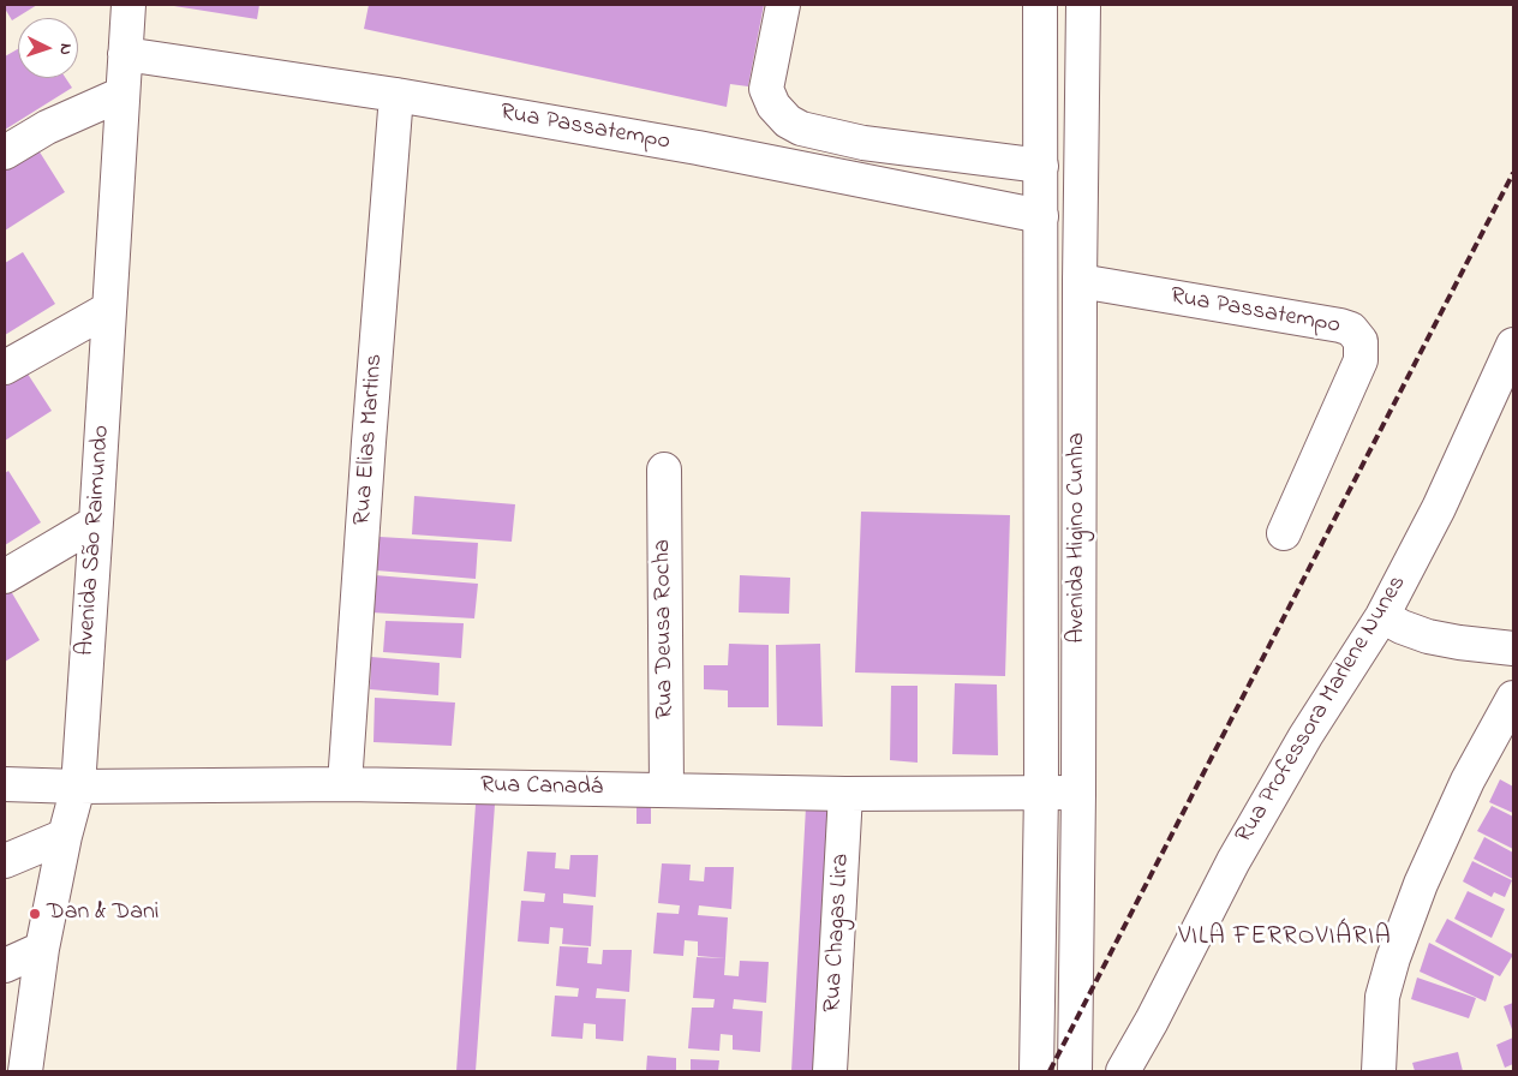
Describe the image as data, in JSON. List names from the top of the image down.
{
  "streets": {
    "street": [
      "Rua Passatempo",
      "Rua Elias Martins",
      "Avenida Higino Cunha",
      "Avenida São Raimundo",
      "Rua Deusa Rocha",
      "Rua Professora Marlene Nunes",
      "Rua Canadá",
      "Rua Chagas Lira"
    ]
  },
  "crossings": [
    ["Rua Passatempo", "Rua Elias Martins"],
    ["Rua Passatempo", "Avenida Higino Cunha"],
    ["Rua Passatempo", "Avenida São Raimundo"],
    ["Rua Elias Martins", "Rua Canadá"],
    ["Avenida Higino Cunha", "Rua Canadá"],
    ["Avenida São Raimundo", "Rua Canadá"],
    ["Rua Deusa Rocha", "Rua Canadá"],
    ["Rua Canadá", "Rua Chagas Lira"]
  ],
  "districts": ["VILA FERROVIÁRIA"],
  "places": ["Dan & Dani"],
  "north": "right"
}
